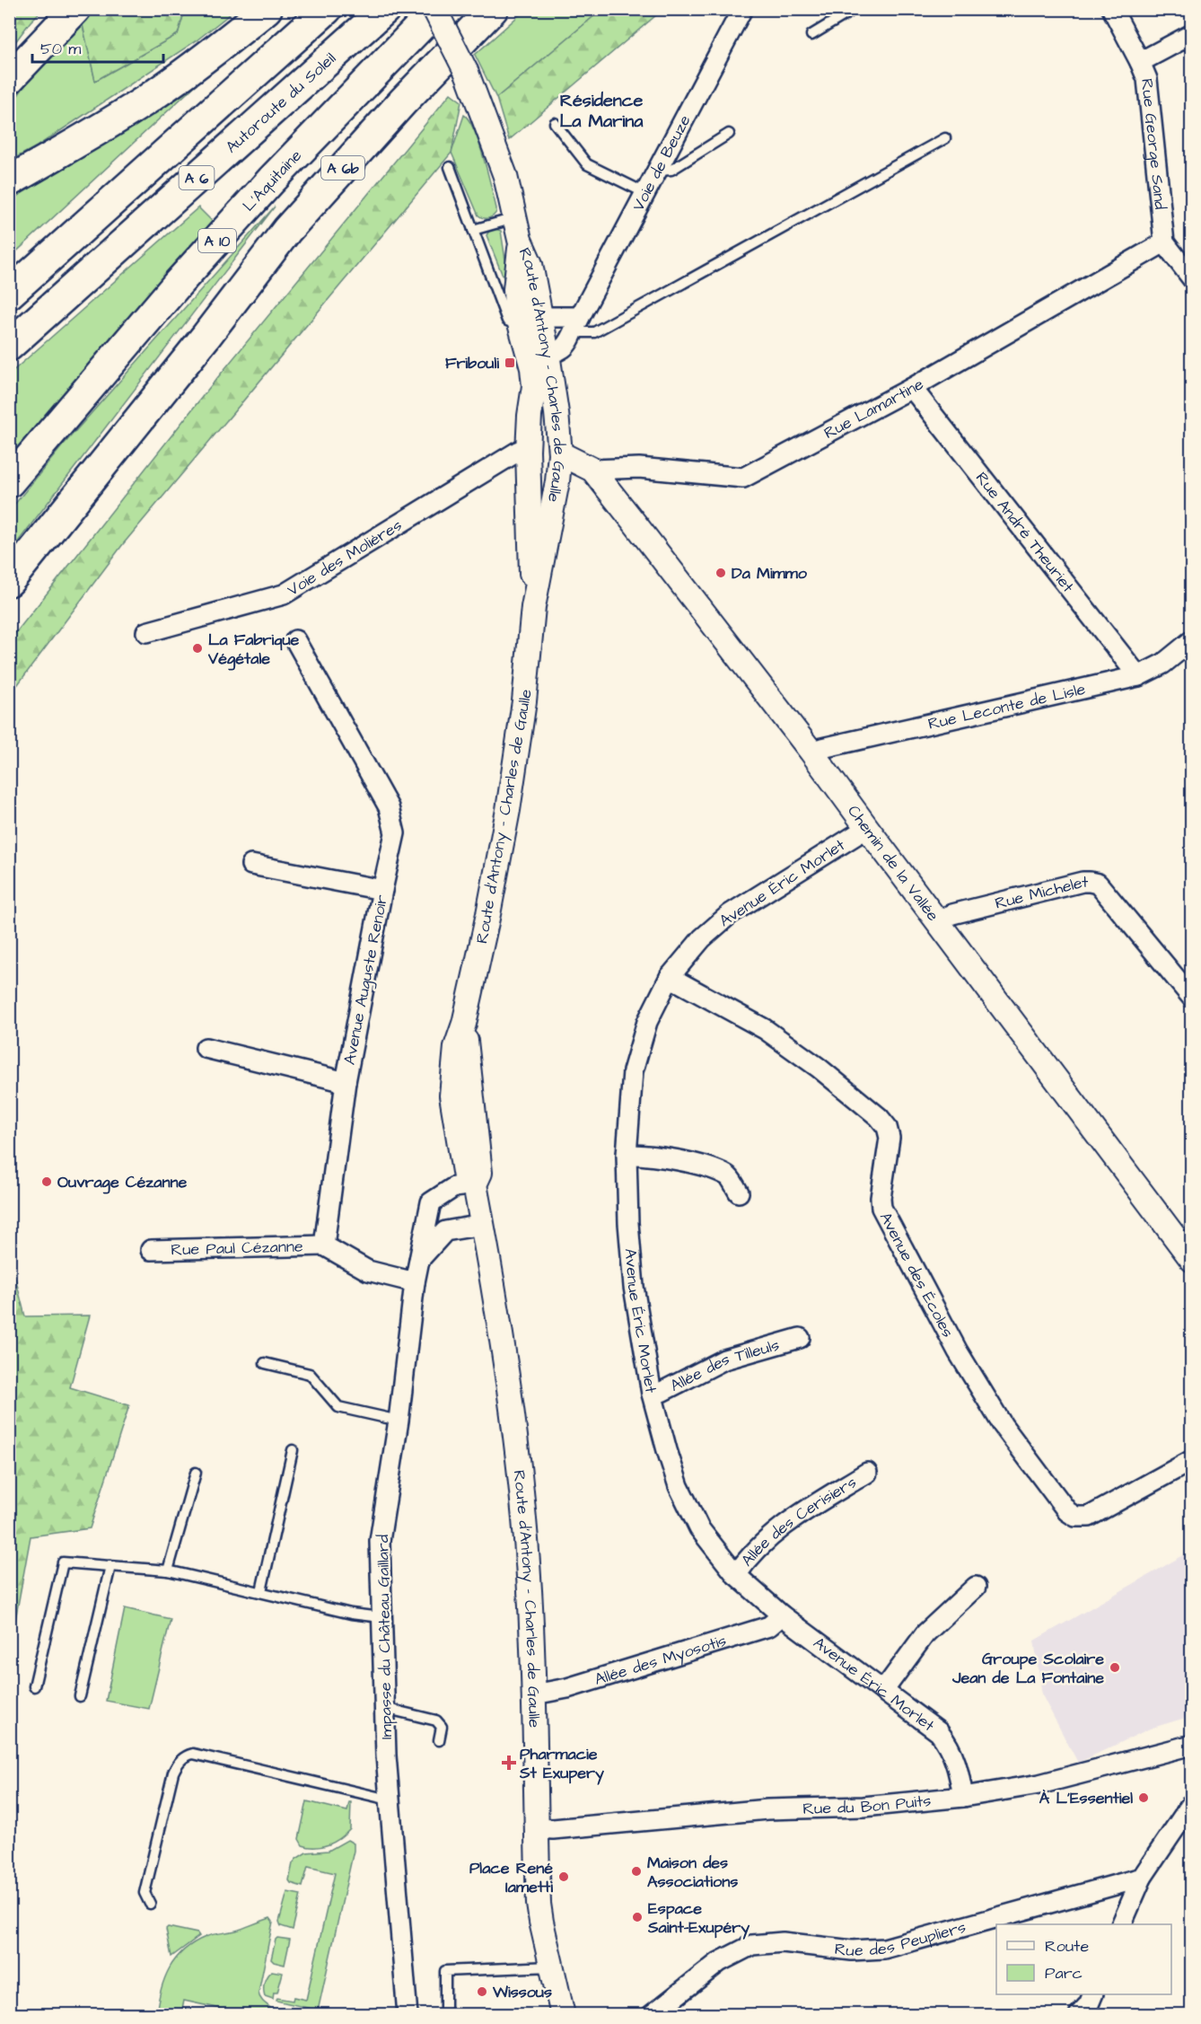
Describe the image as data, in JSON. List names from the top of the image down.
{
  "streets": {
    "highway": [
      "Autoroute du Soleil",
      "A 6b",
      "A 6",
      "L'Aquitaine",
      "A 10"
    ],
    "street": [
      "Rue George Sand",
      "Voie de Beuze",
      "Route d'Antony - Charles de Gaulle",
      "Rue Lamartine",
      "Rue André Theuriet",
      "Voie des Molières",
      "Rue Leconte de Lisle",
      "Chemin de la Vallée",
      "Avenue Éric Morlet",
      "Rue Michelet",
      "Avenue Auguste Renoir",
      "Rue Paul Cézanne",
      "Avenue des Écoles",
      "Allée des Tilleuls",
      "Allée des Cerisiers",
      "Impasse du Château Gaillard",
      "Allée des Myosotis",
      "Rue du Bon Puits",
      "Rue des Peupliers"
    ]
  },
  "crossings": [
    ["Rue George Sand", "Rue Lamartine"],
    ["Voie de Beuze", "Route d'Antony - Charles de Gaulle"],
    ["L'Aquitaine", "Route d'Antony - Charles de Gaulle"],
    ["Route d'Antony - Charles de Gaulle", "Rue Lamartine"],
    ["Route d'Antony - Charles de Gaulle", "Voie des Molières"],
    ["Route d'Antony - Charles de Gaulle", "Impasse du Château Gaillard"],
    ["Route d'Antony - Charles de Gaulle", "Allée des Myosotis"],
    ["Route d'Antony - Charles de Gaulle", "Rue du Bon Puits"],
    ["Rue Lamartine", "Rue André Theuriet"],
    ["Rue Lamartine", "Chemin de la Vallée"],
    ["Rue André Theuriet", "Rue Leconte de Lisle"],
    ["Rue Leconte de Lisle", "Chemin de la Vallée"],
    ["Chemin de la Vallée", "Avenue Éric Morlet"],
    ["Chemin de la Vallée", "Rue Michelet"],
    ["Avenue Éric Morlet", "Avenue des Écoles"],
    ["Avenue Éric Morlet", "Allée des Tilleuls"],
    ["Avenue Éric Morlet", "Allée des Cerisiers"],
    ["Avenue Éric Morlet", "Allée des Myosotis"],
    ["Avenue Éric Morlet", "Rue du Bon Puits"],
    ["Avenue Auguste Renoir", "Rue Paul Cézanne"]
  ],
  "districts": ["Résidence La Marina"],
  "places": {
    "transit": ["Fribouli"],
    "other": [
      "Da Mimmo",
      "La Fabrique Végétale",
      "Ouvrage Cézanne",
      "Groupe Scolaire Jean de La Fontaine",
      "À L'Essentiel",
      "Maison des Associations",
      "Place René Iametti",
      "Espace Saint-Exupéry",
      "Wissous"
    ],
    "health": ["Pharmacie St Exupery"]
  },
  "legend": ["Route", "Parc"],
  "scale_bar": "50 m"
}
